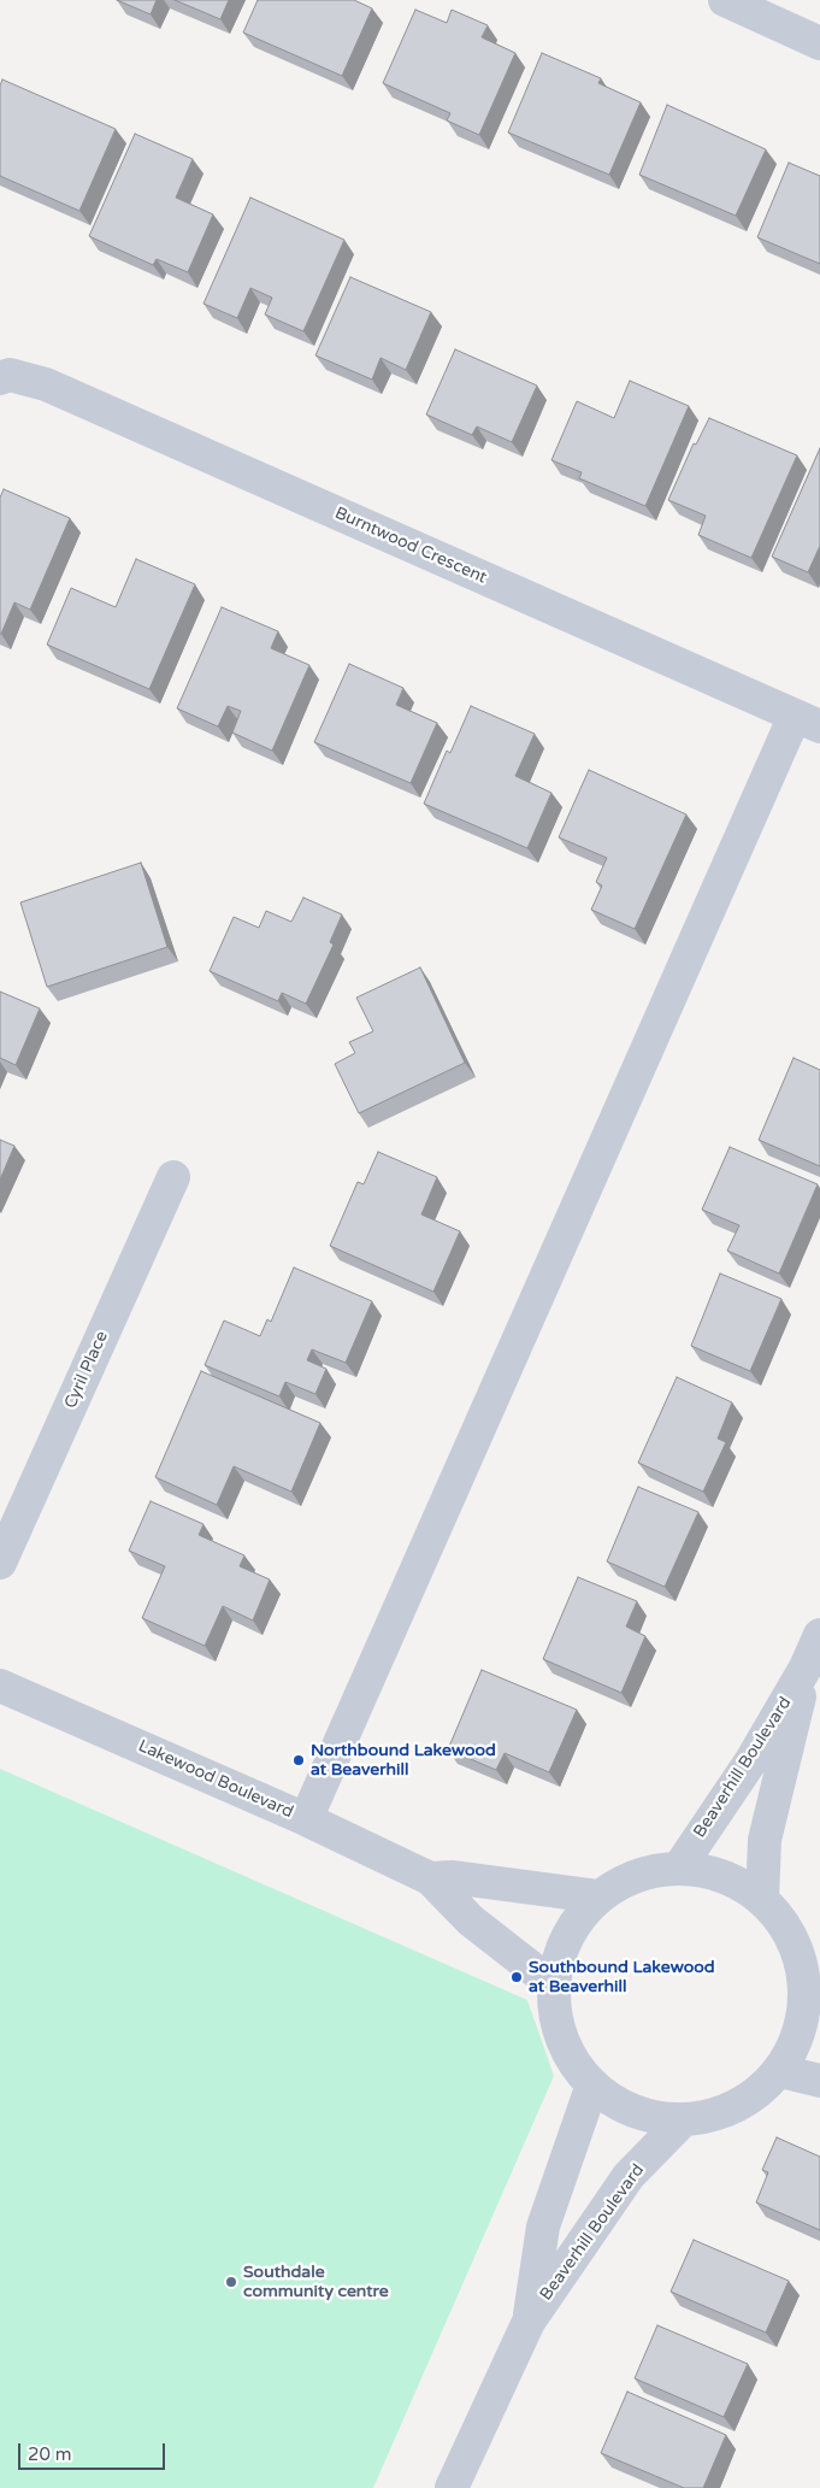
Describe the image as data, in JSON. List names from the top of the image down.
{
  "streets": {
    "street": [
      "Burntwood Crescent",
      "Cyril Place",
      "Beaverhill Boulevard",
      "Lakewood Boulevard"
    ]
  },
  "places": ["Northbound Lakewood at Beaverhill", "Southbound Lakewood at Beaverhill", "Southdale community centre"],
  "scale_bar": "20 m"
}
